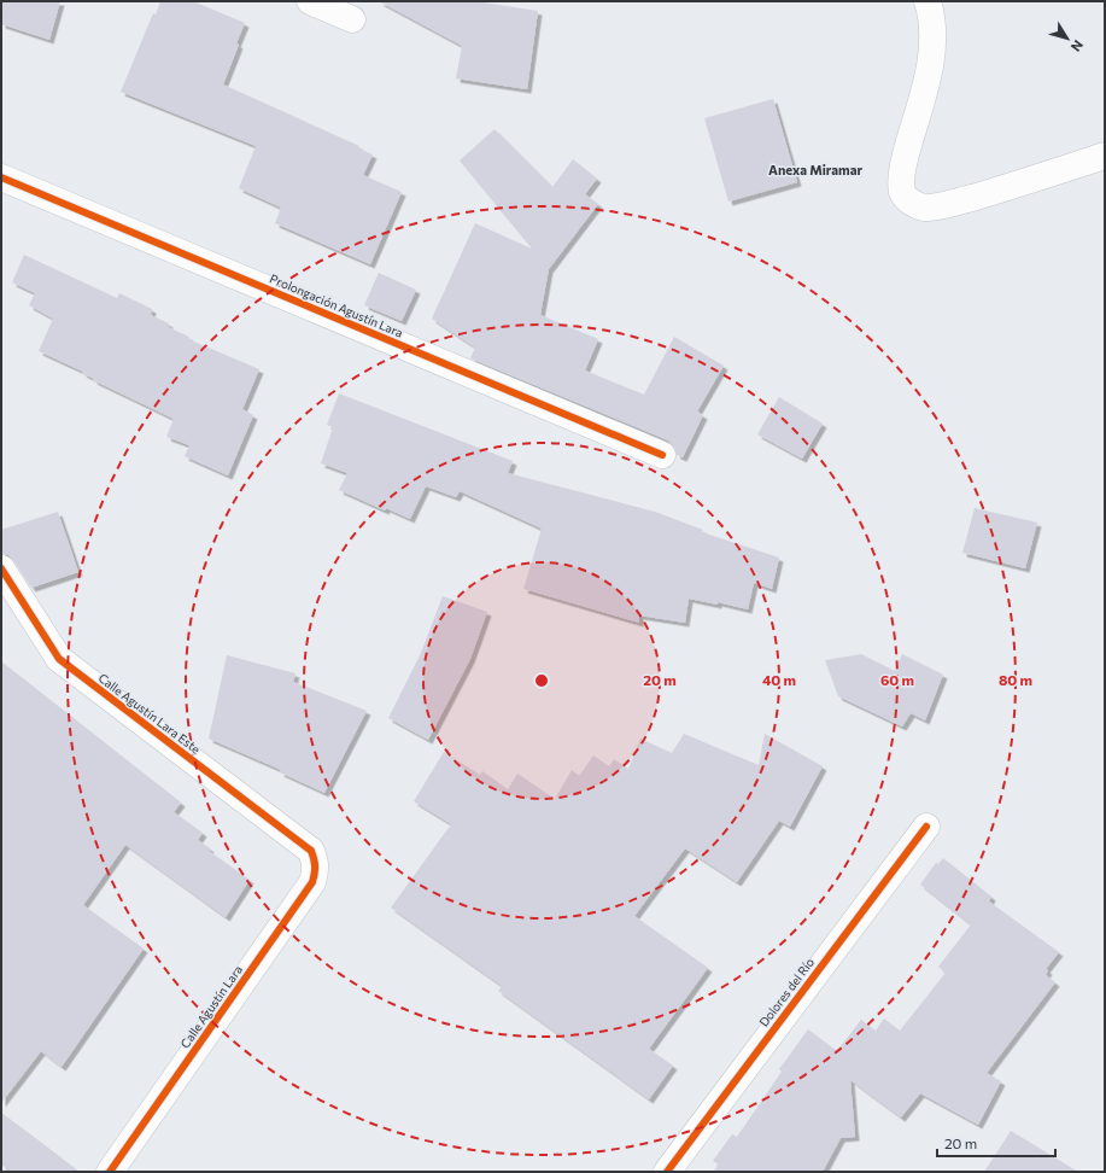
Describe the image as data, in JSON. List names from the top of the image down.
{
  "streets": {
    "street": [
      "Prolongación Agustín Lara",
      "Calle Agustín Lara Este",
      "Dolores del Río",
      "Calle Agustín Lara"
    ]
  },
  "crossings": [
    ["Calle Agustín Lara Este", "Calle Agustín Lara"]
  ],
  "districts": ["Anexa Miramar"],
  "scale_bar": "20 m",
  "north": "bottom right",
  "rings": [
    "20 m",
    "40 m",
    "60 m",
    "80 m"
  ]
}
